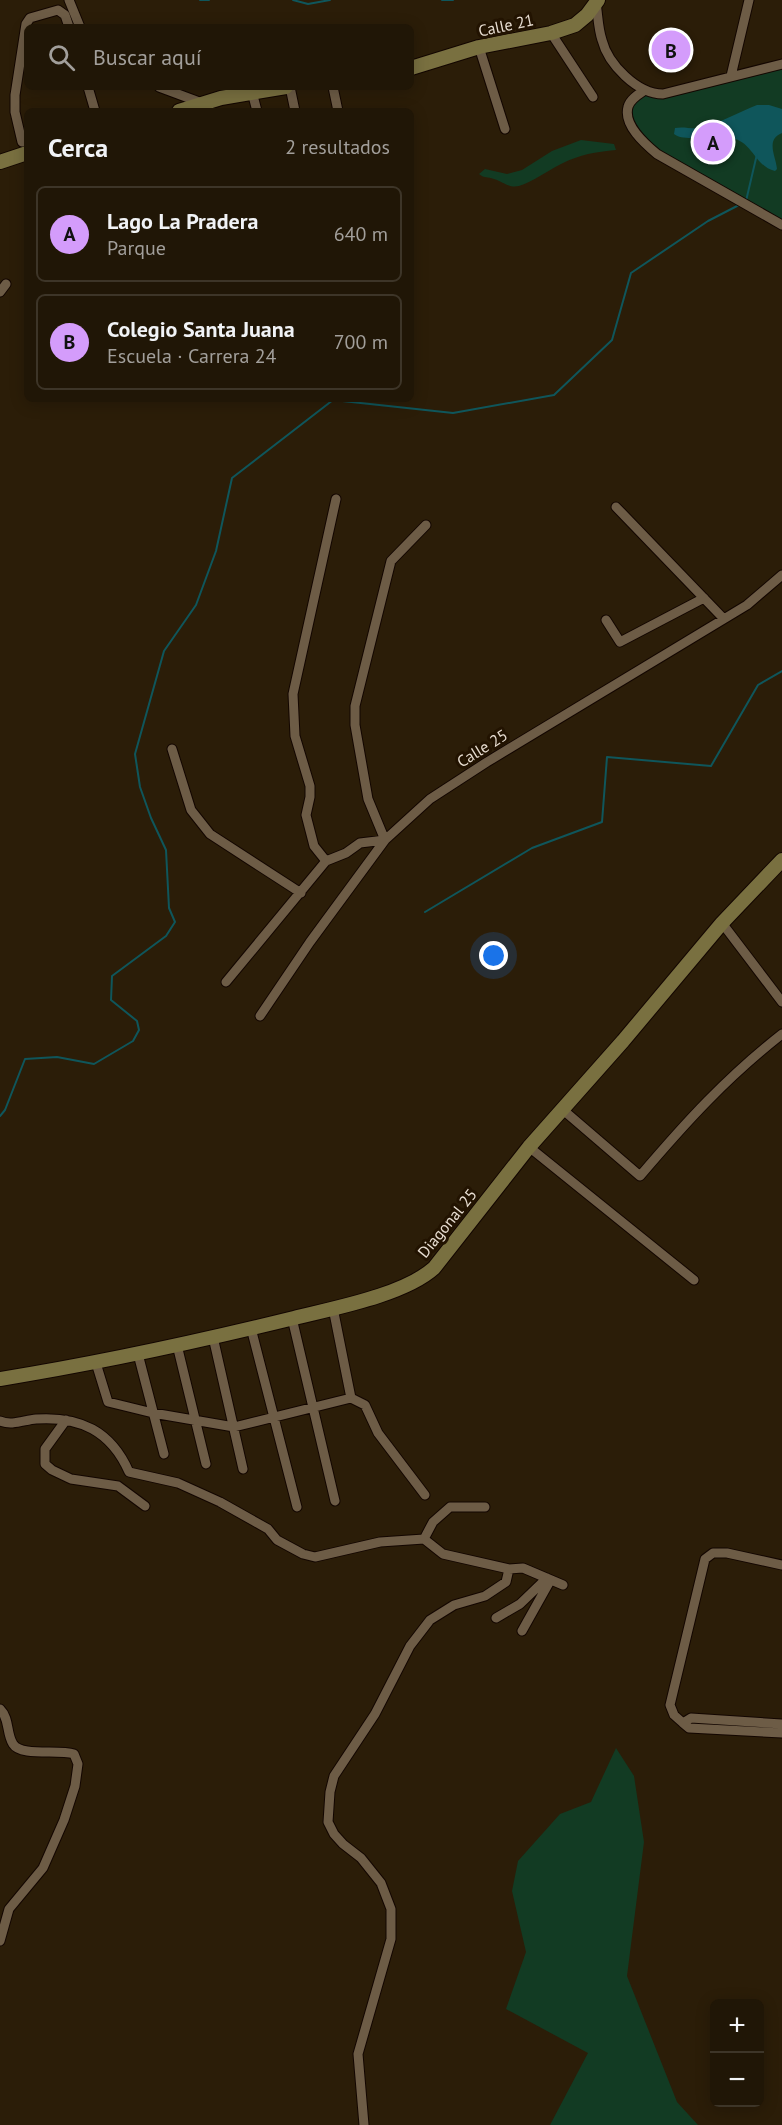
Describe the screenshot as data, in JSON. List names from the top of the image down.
{
  "streets": {
    "street": ["Calle 21", "Calle 25", "Diagonal 25"]
  },
  "page": {
    "search": "Buscar aquí",
    "pins": ["B", "A"],
    "heading": ["Cerca", "2 resultados"],
    "list": [
      {
        "mark": "A",
        "name": "Lago La Pradera",
        "note": "Parque",
        "value": "640 m"
      },
      {
        "mark": "B",
        "name": "Colegio Santa Juana",
        "note": "Escuela · Carrera 24",
        "value": "700 m"
      }
    ],
    "map_buttons": ["+", "−"]
  }
}
